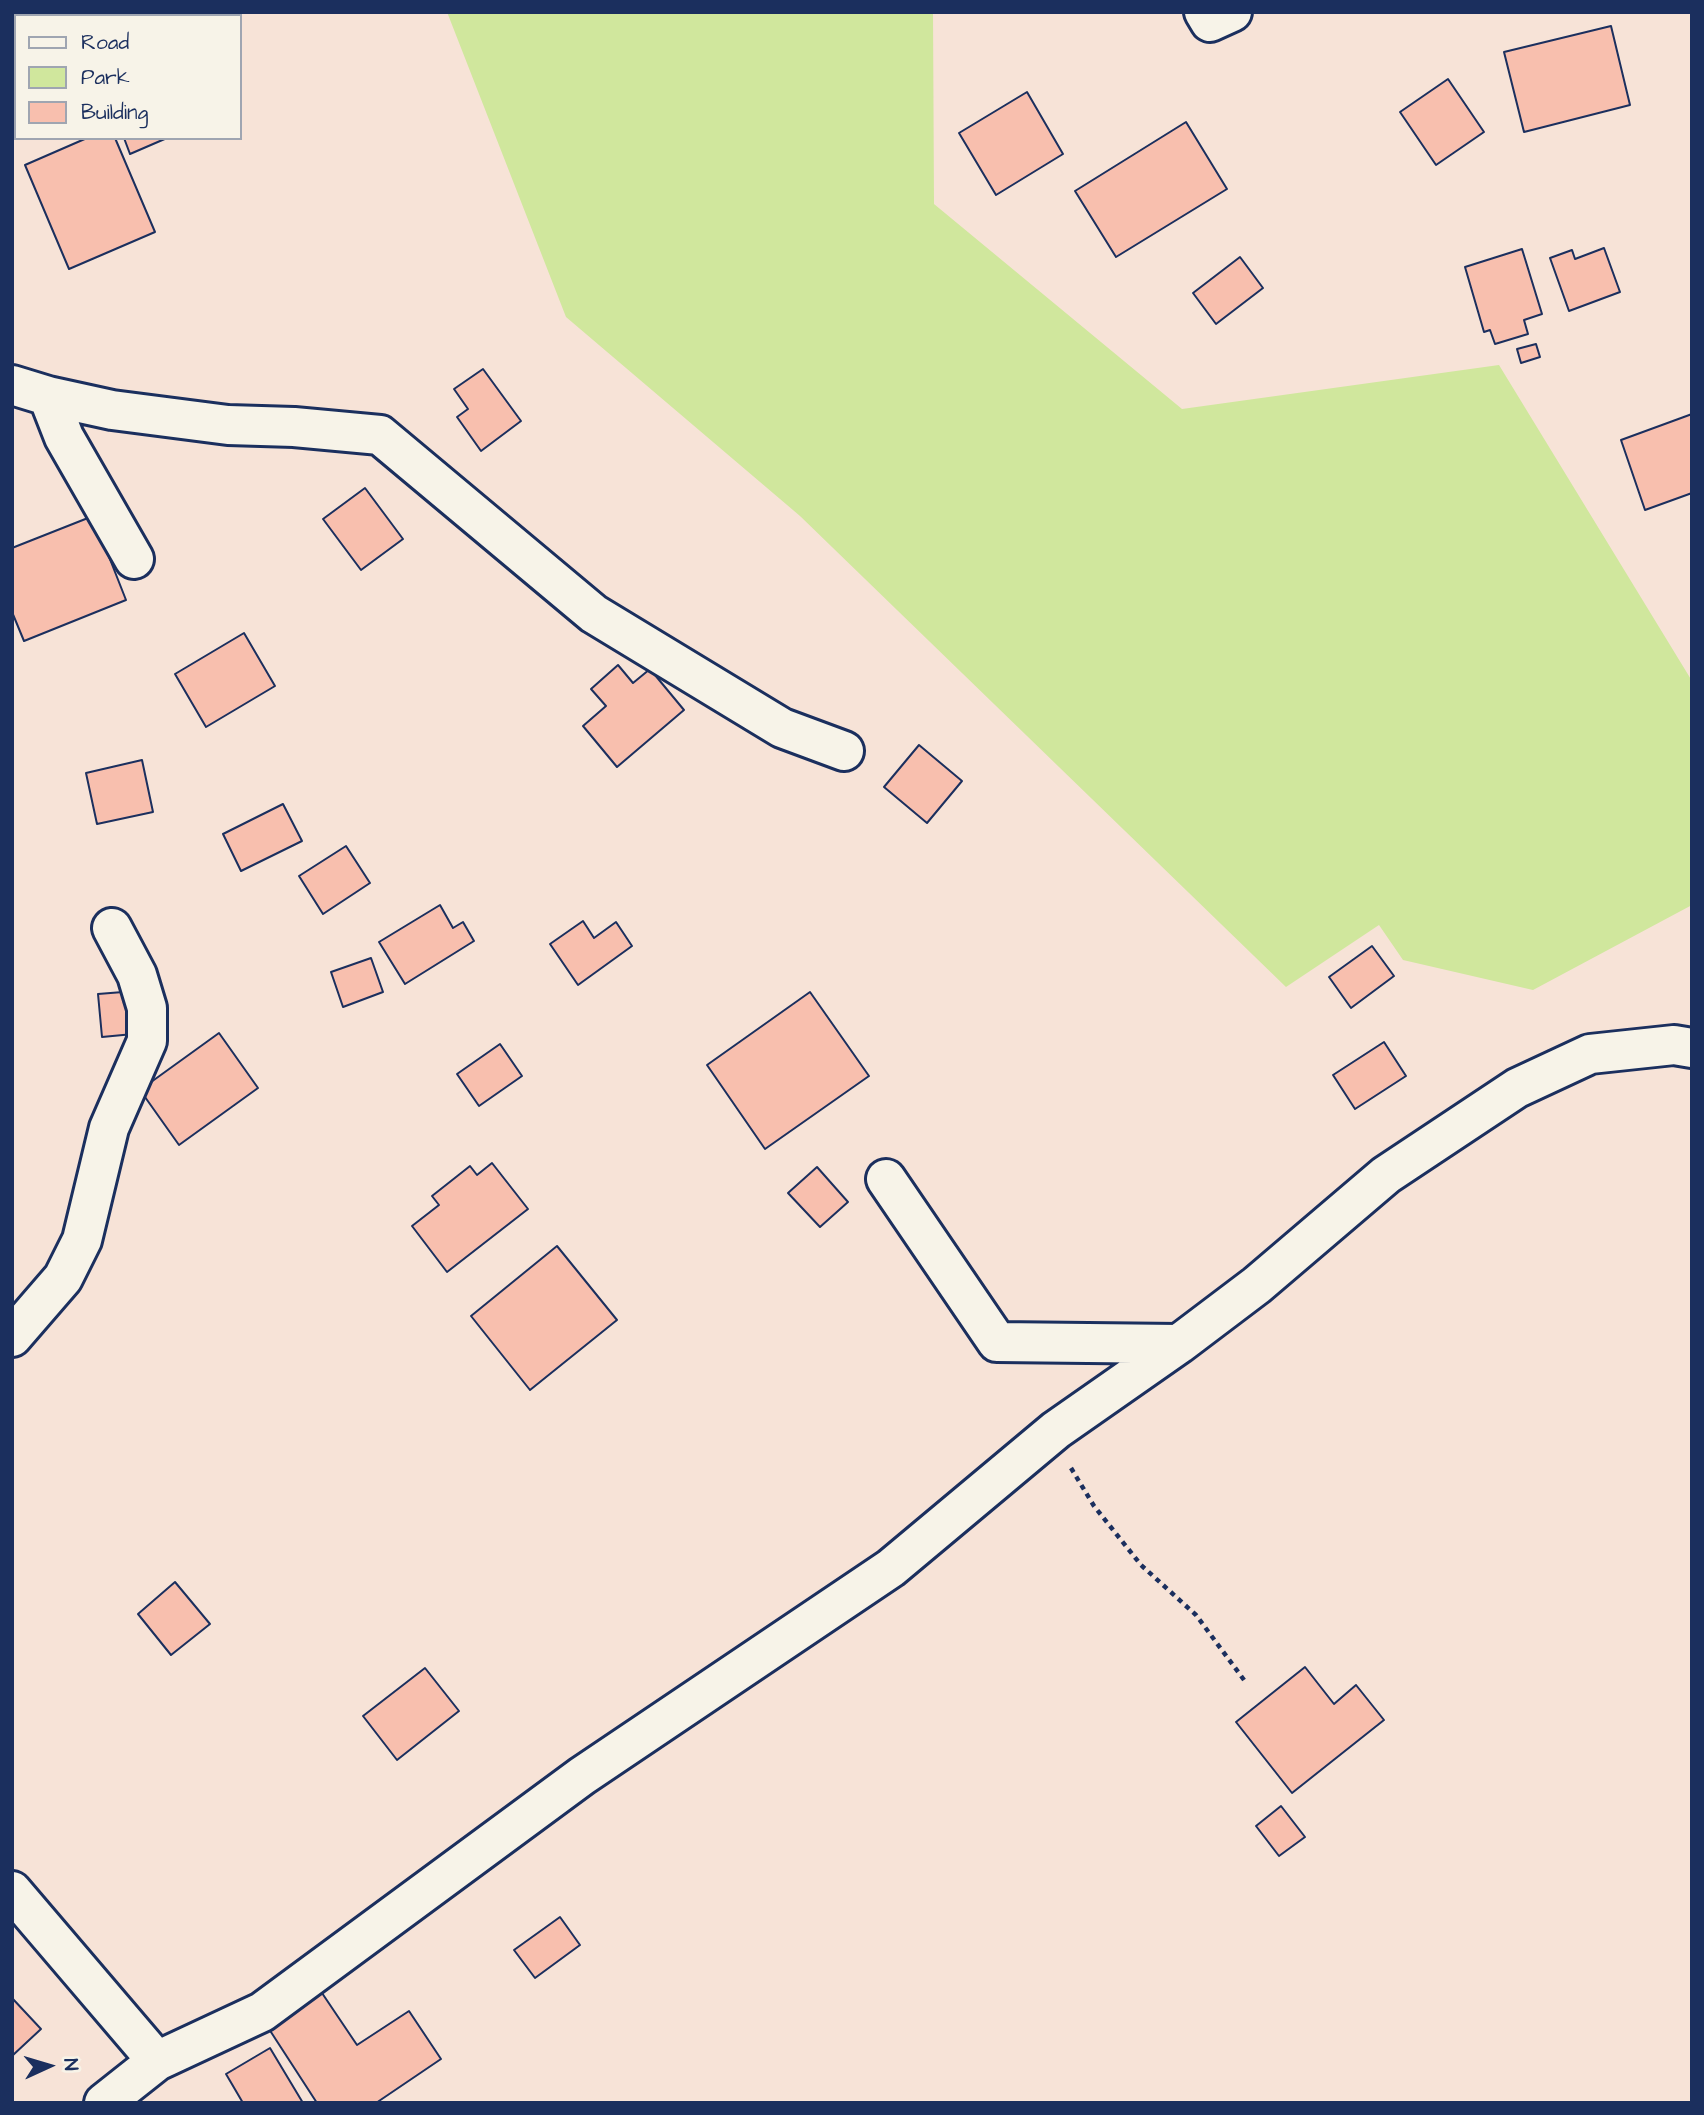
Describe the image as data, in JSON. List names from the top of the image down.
{
  "legend": ["Road", "Park", "Building"],
  "north": "right"
}
